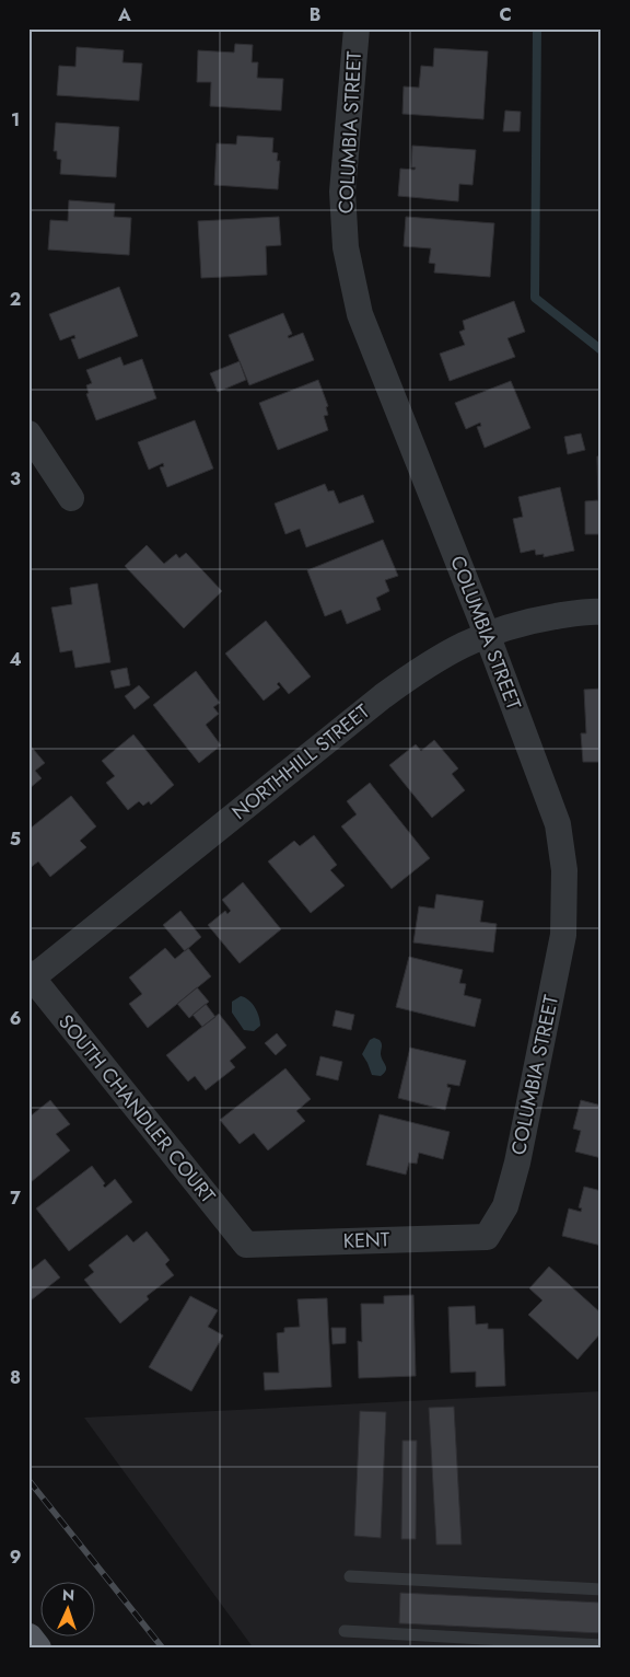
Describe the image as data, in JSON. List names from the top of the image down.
{
  "streets": {
    "street": [
      "COLUMBIA STREET",
      "NORTHHILL STREET",
      "SOUTH CHANDLER COURT",
      "KENT"
    ]
  },
  "crossings": [
    ["COLUMBIA STREET", "NORTHHILL STREET"],
    ["COLUMBIA STREET", "KENT"],
    ["NORTHHILL STREET", "SOUTH CHANDLER COURT"],
    ["SOUTH CHANDLER COURT", "KENT"]
  ],
  "north": "top",
  "grid": {
    "columns": ["A", "B", "C"],
    "rows": [
      "1",
      "2",
      "3",
      "4",
      "5",
      "6",
      "7",
      "8",
      "9"
    ]
  }
}
